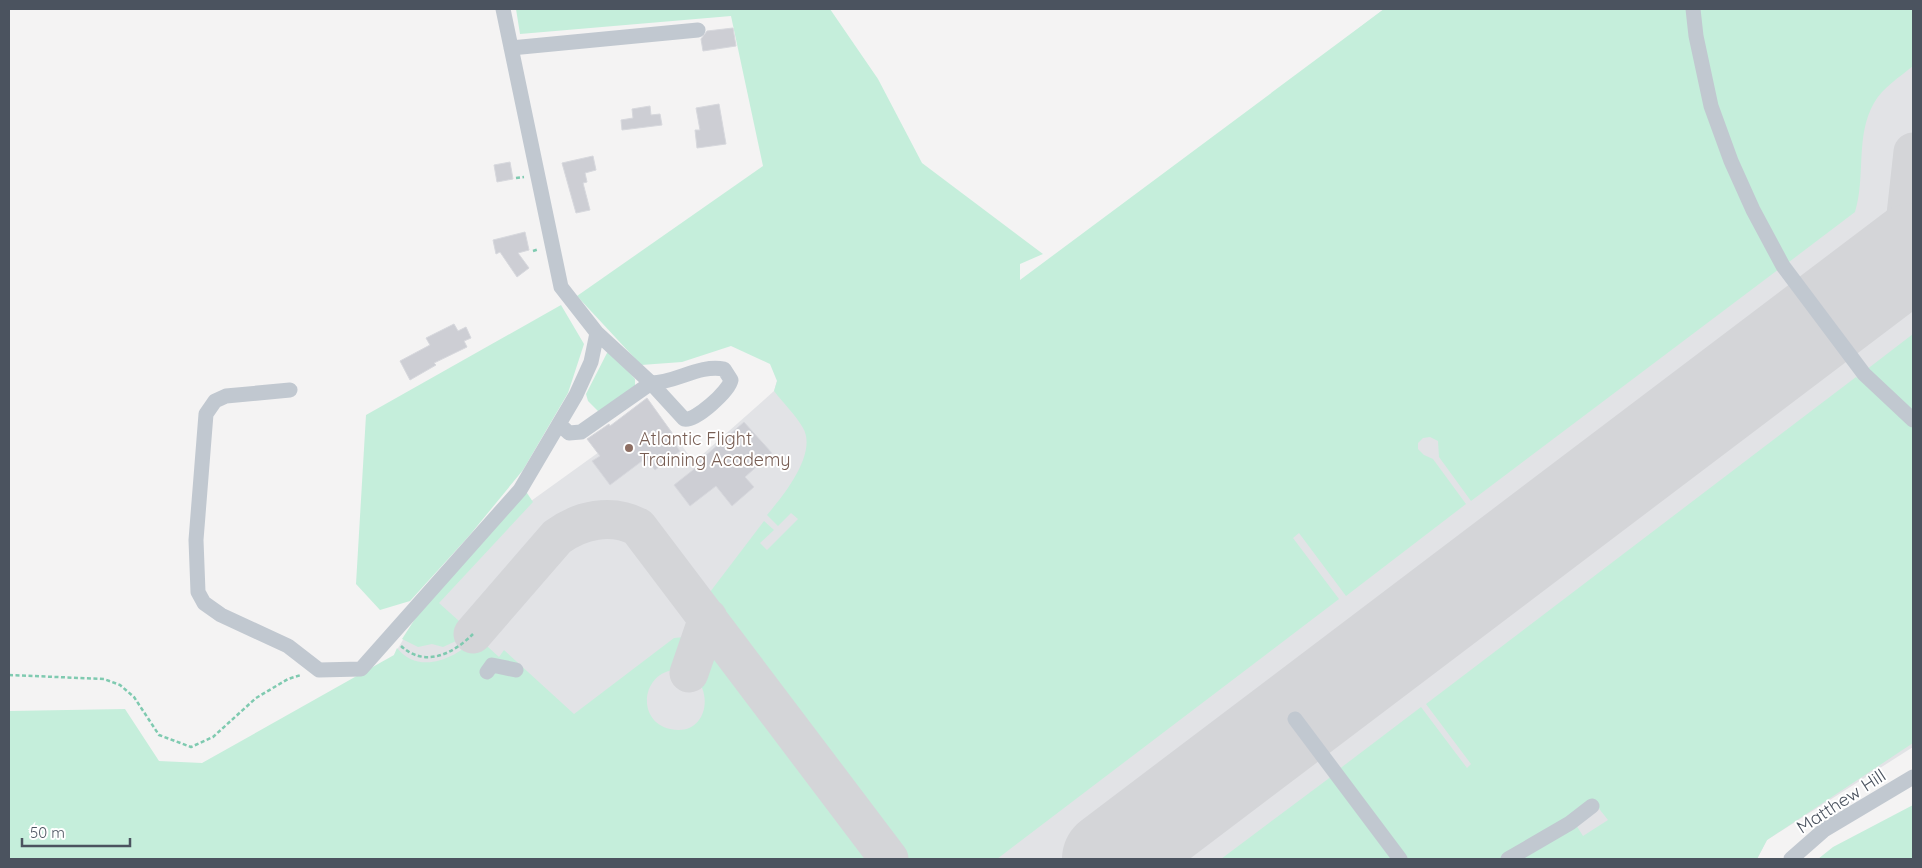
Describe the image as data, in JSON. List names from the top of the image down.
{
  "streets": {
    "street": ["Matthew Hill"]
  },
  "places": ["Atlantic Flight Training Academy"],
  "scale_bar": "50 m"
}
